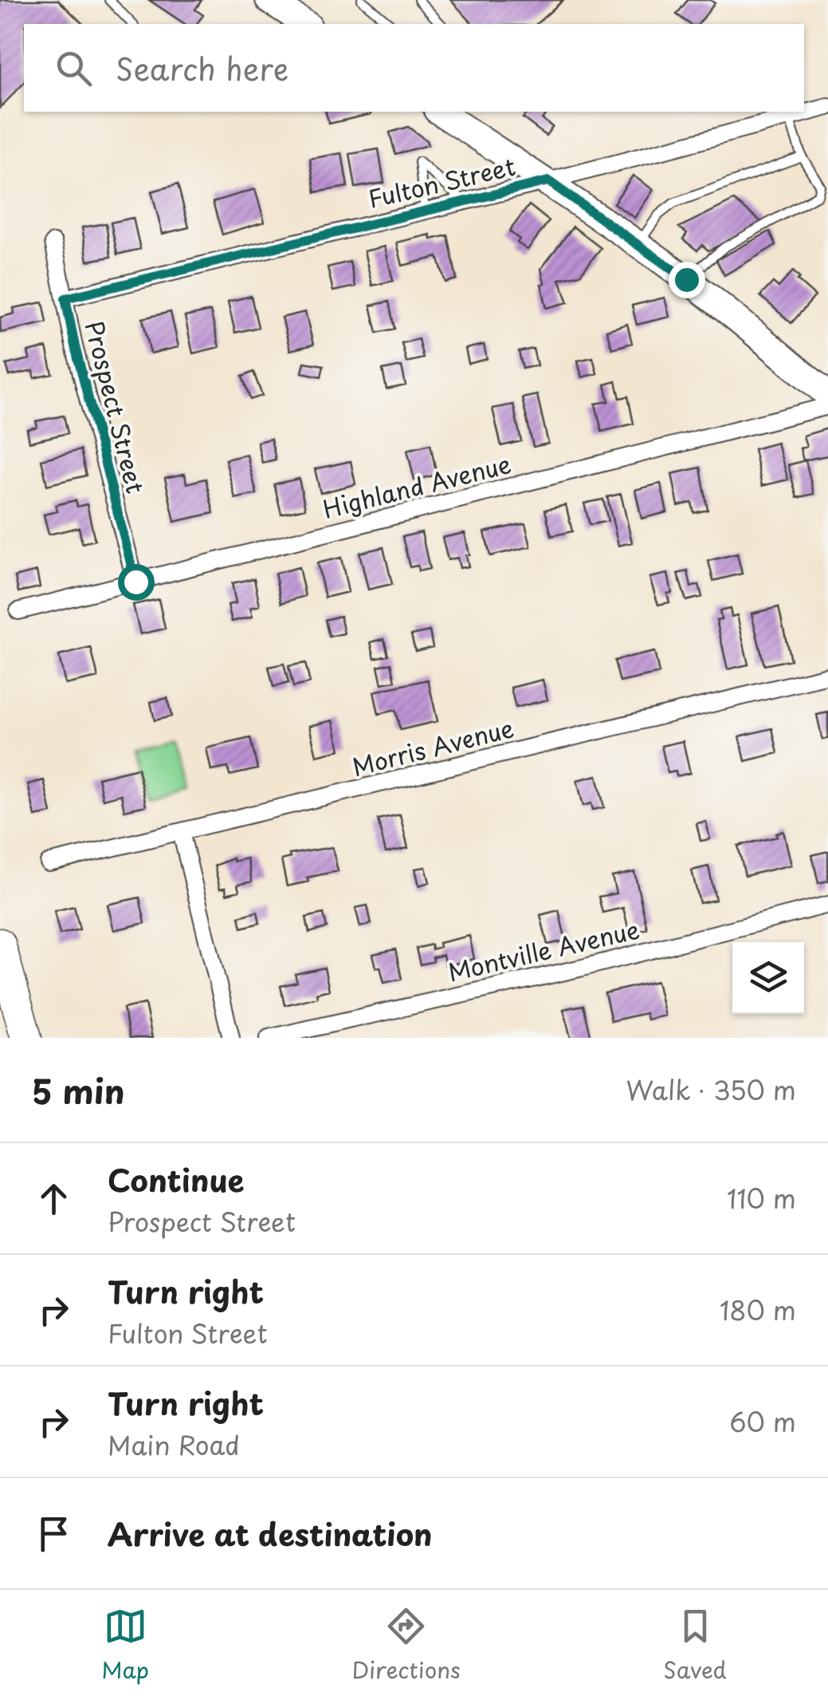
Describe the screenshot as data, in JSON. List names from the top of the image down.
{
  "streets": {
    "street": [
      "Fulton Street",
      "Prospect Street",
      "Highland Avenue",
      "Morris Avenue",
      "Montville Avenue"
    ]
  },
  "crossings": [
    ["Fulton Street", "Prospect Street"],
    ["Prospect Street", "Highland Avenue"]
  ],
  "page": {
    "search": "Search here",
    "heading": ["5 min", "Walk · 350 m"],
    "list": [
      ["Continue", "Prospect Street", "110 m"],
      ["Turn right", "Fulton Street", "180 m"],
      ["Turn right", "Main Road", "60 m"],
      "Arrive at destination"
    ],
    "nav": ["Map", "Directions", "Saved"]
  }
}
